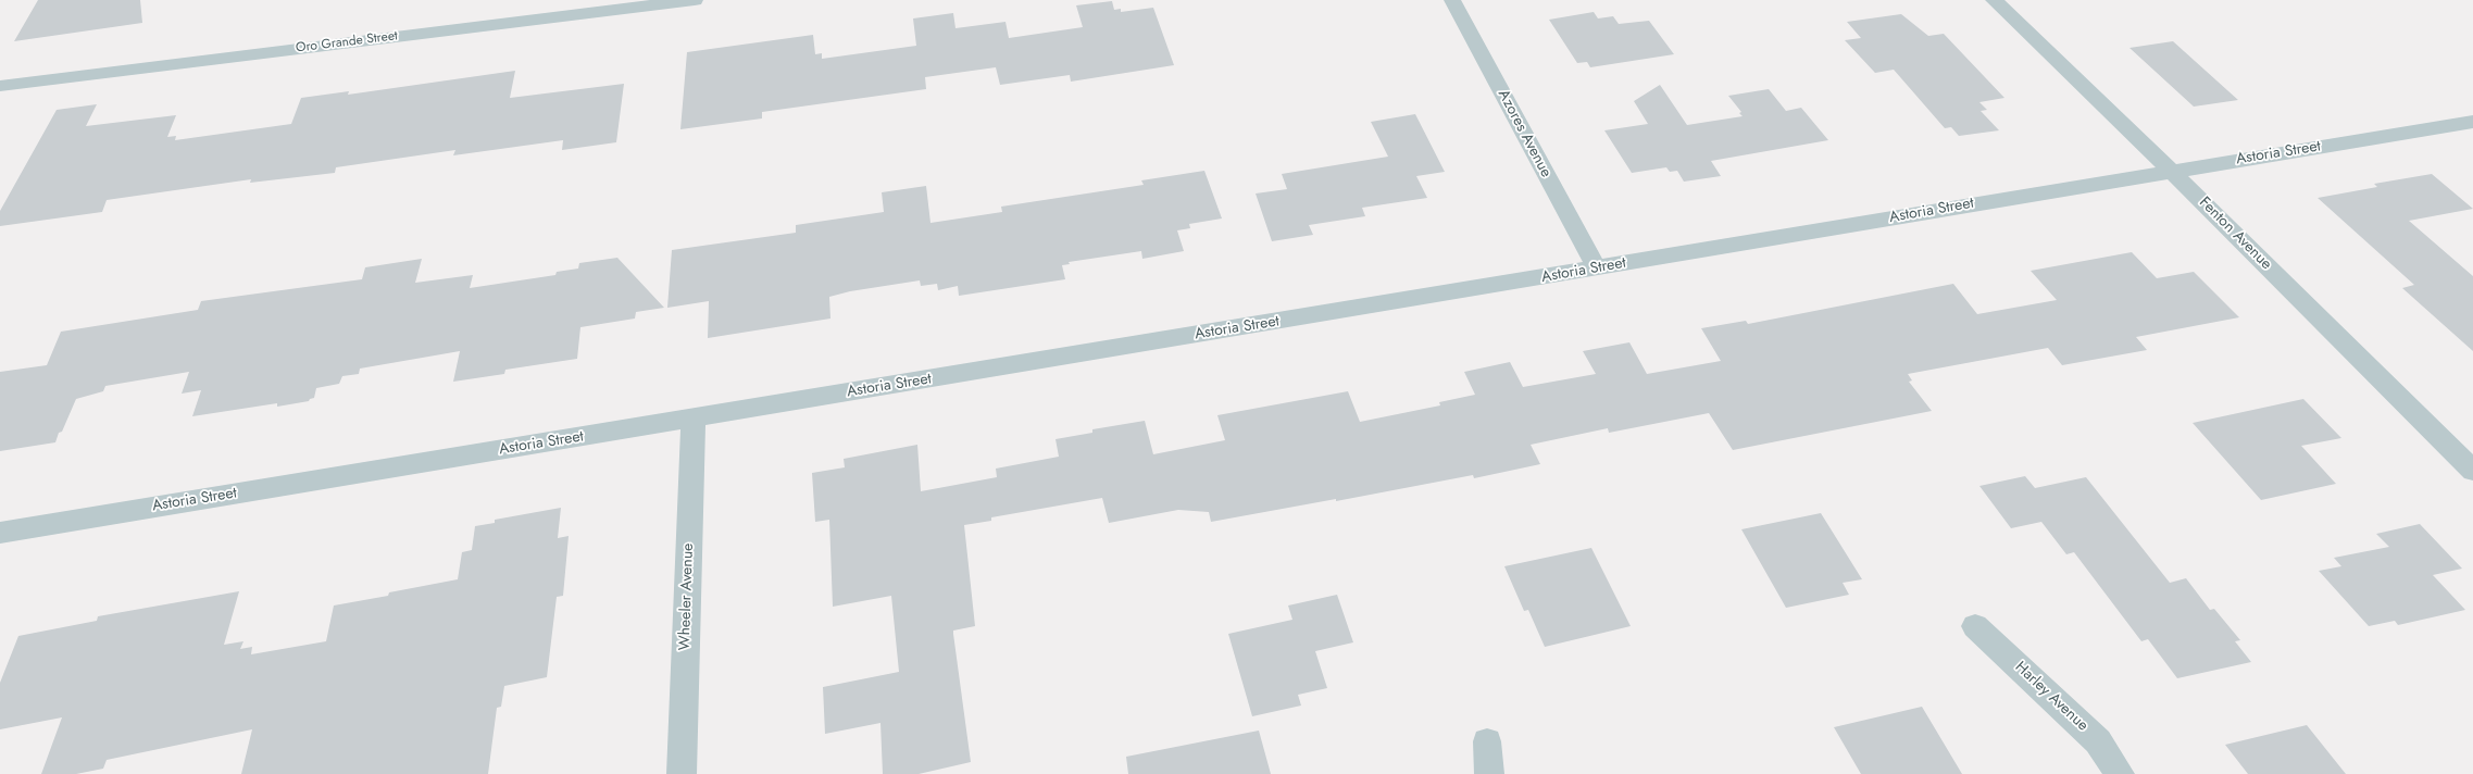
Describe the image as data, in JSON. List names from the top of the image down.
{
  "streets": {
    "street": [
      "Oro Grande Street",
      "Azores Avenue",
      "Astoria Street",
      "Fenton Avenue",
      "Wheeler Avenue",
      "Harley Avenue"
    ]
  },
  "crossings": [
    ["Azores Avenue", "Astoria Street"],
    ["Astoria Street", "Fenton Avenue"],
    ["Astoria Street", "Wheeler Avenue"]
  ]
}
